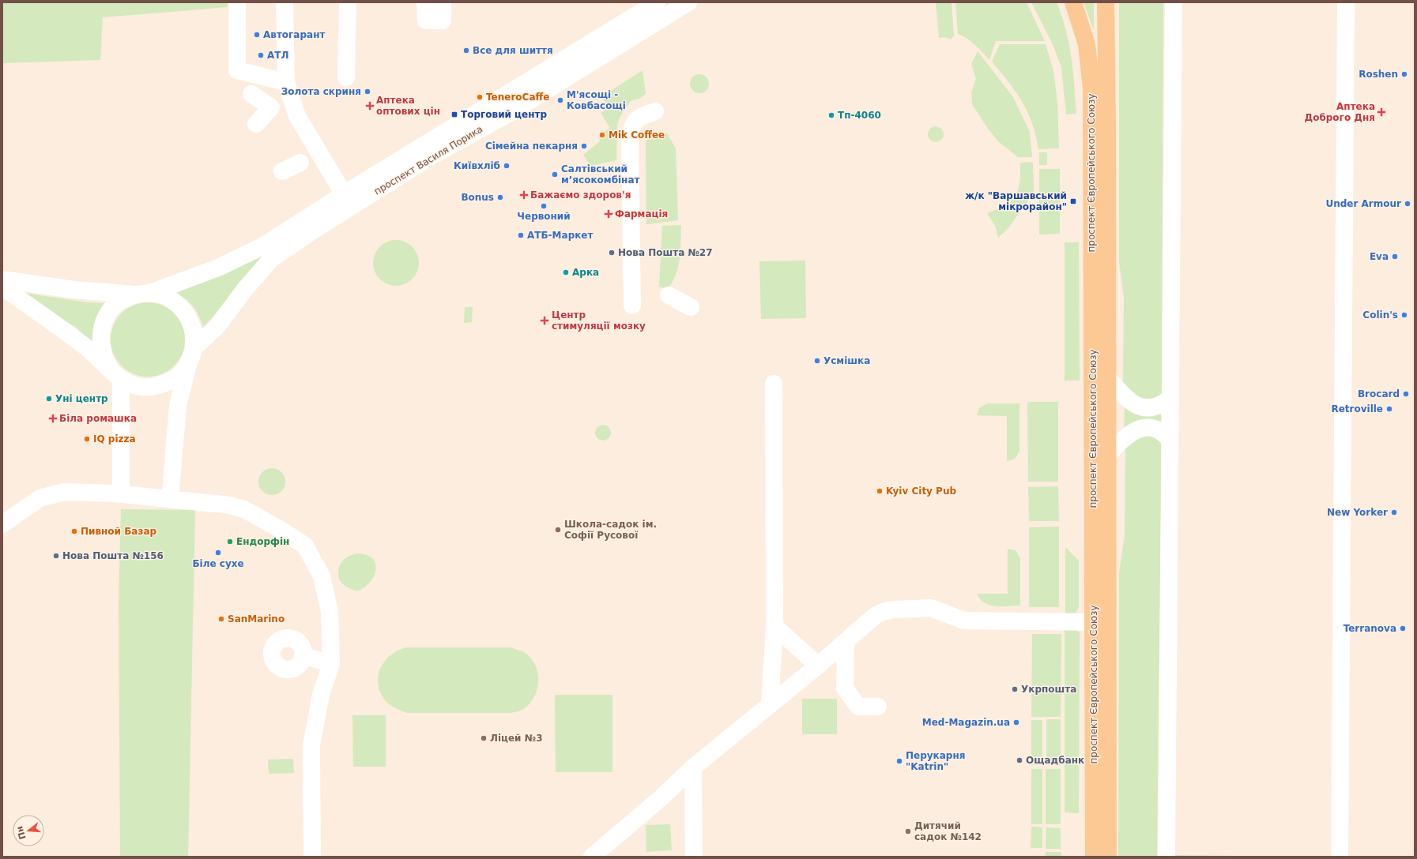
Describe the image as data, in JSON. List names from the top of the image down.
{
  "streets": {
    "main road": ["проспект Європейського Союзу"],
    "street": ["проспект Василя Порика"]
  },
  "places": {
    "other": [
      "Автогарант",
      "Все для шиття",
      "АТЛ",
      "Roshen",
      "Золота скриня",
      "TeneroCaffe",
      "М'ясощі - Ковбасощі",
      "Тп-4060",
      "Mik Coffee",
      "Сімейна пекарня",
      "Київхліб",
      "Салтівський м’ясокомбінат",
      "Bonus",
      "Under Armour",
      "Червоний",
      "АТБ-Маркет",
      "Нова Пошта №27",
      "Eva",
      "Арка",
      "Colin's",
      "Усмішка",
      "Brocard",
      "Уні центр",
      "Retroville",
      "IQ pizza",
      "Kyiv City Pub",
      "New Yorker",
      "Школа-садок ім. Софії Русової",
      "Пивной Базар",
      "Ендорфін",
      "Біле сухе",
      "Нова Пошта №156",
      "SanMarino",
      "Terranova",
      "Укрпошта",
      "Med-Magazin.ua",
      "Ліцей №3",
      "Ощадбанк",
      "Перукарня \"Katrin\"",
      "Дитячий садок №142"
    ],
    "health": [
      "Аптека оптових цін",
      "Аптека Доброго Дня",
      "Бажаємо здоров'я",
      "Фармація",
      "Центр стимуляції мозку",
      "Біла ромашка"
    ],
    "transit": ["Торговий центр", "ж/к \"Варшавський мікрорайон\""]
  },
  "north": "left"
}
